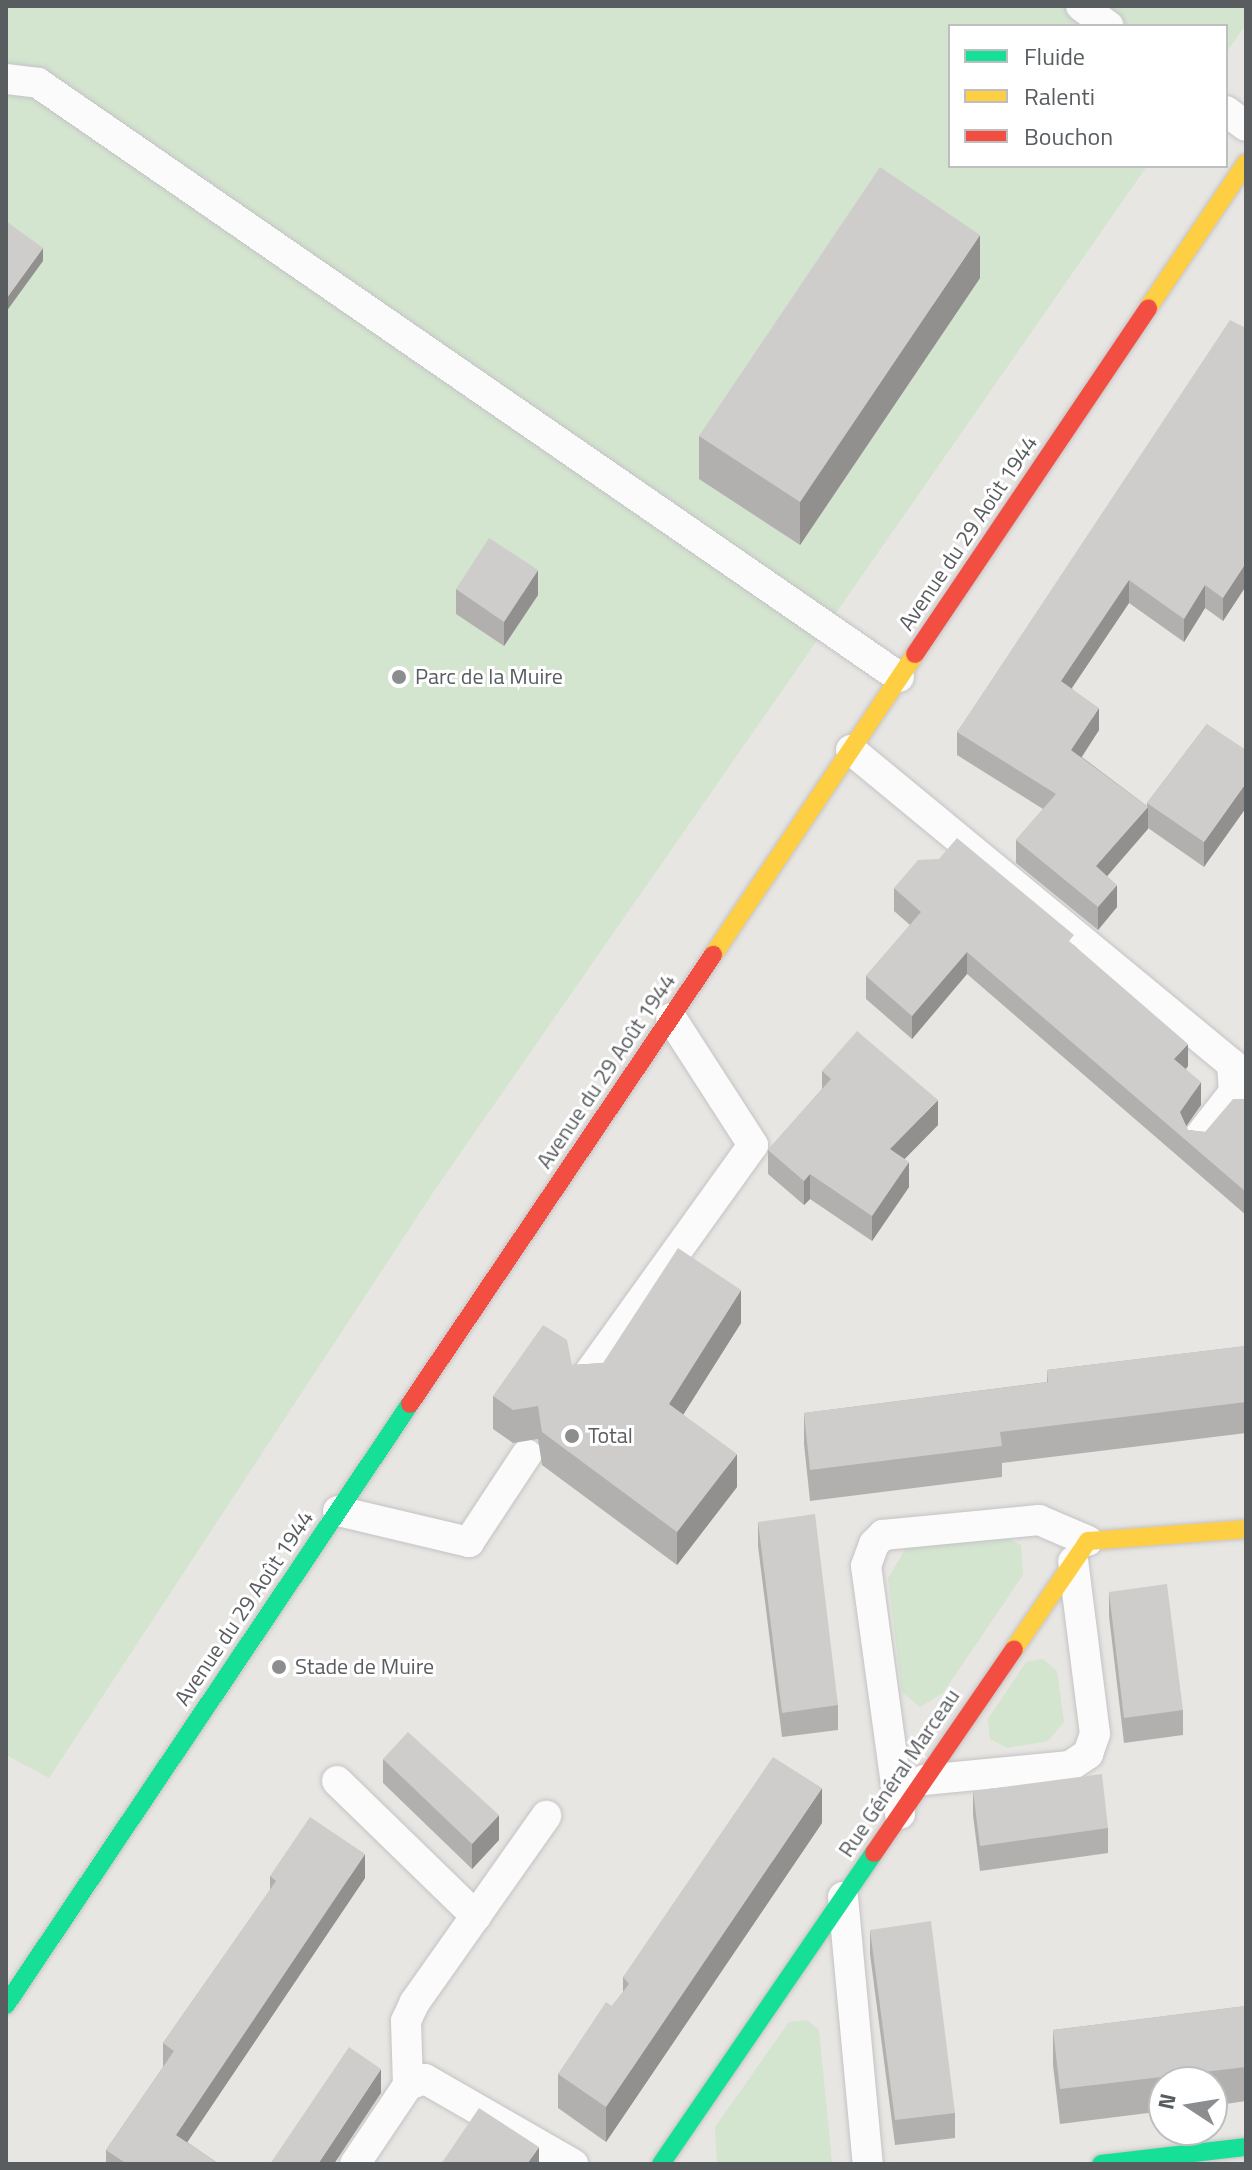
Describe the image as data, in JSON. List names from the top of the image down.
{
  "streets": {
    "main road": ["Avenue du 29 Août 1944", "Rue Général Marceau"]
  },
  "places": ["Parc de la Muire", "Total", "Stade de Muire"],
  "legend": ["Fluide", "Ralenti", "Bouchon"],
  "north": "left"
}
